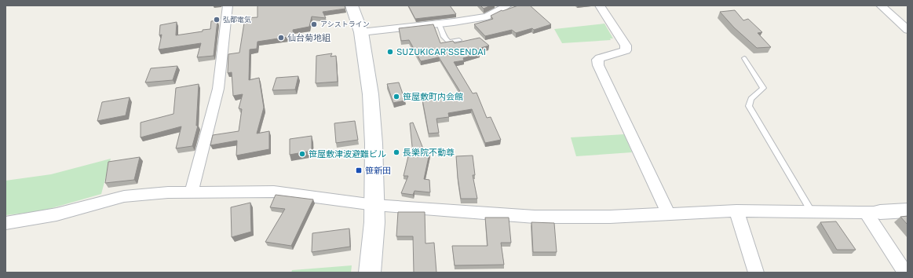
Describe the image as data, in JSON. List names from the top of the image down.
{
  "places": {
    "other": [
      "弘都電気",
      "アシストライン",
      "仙台菊地組",
      "SUZUKICAR’SSENDAI",
      "笹屋敷町内会館",
      "長樂院不動尊",
      "笹屋敷津波避難ビル"
    ],
    "transit": ["笹新田"]
  }
}
